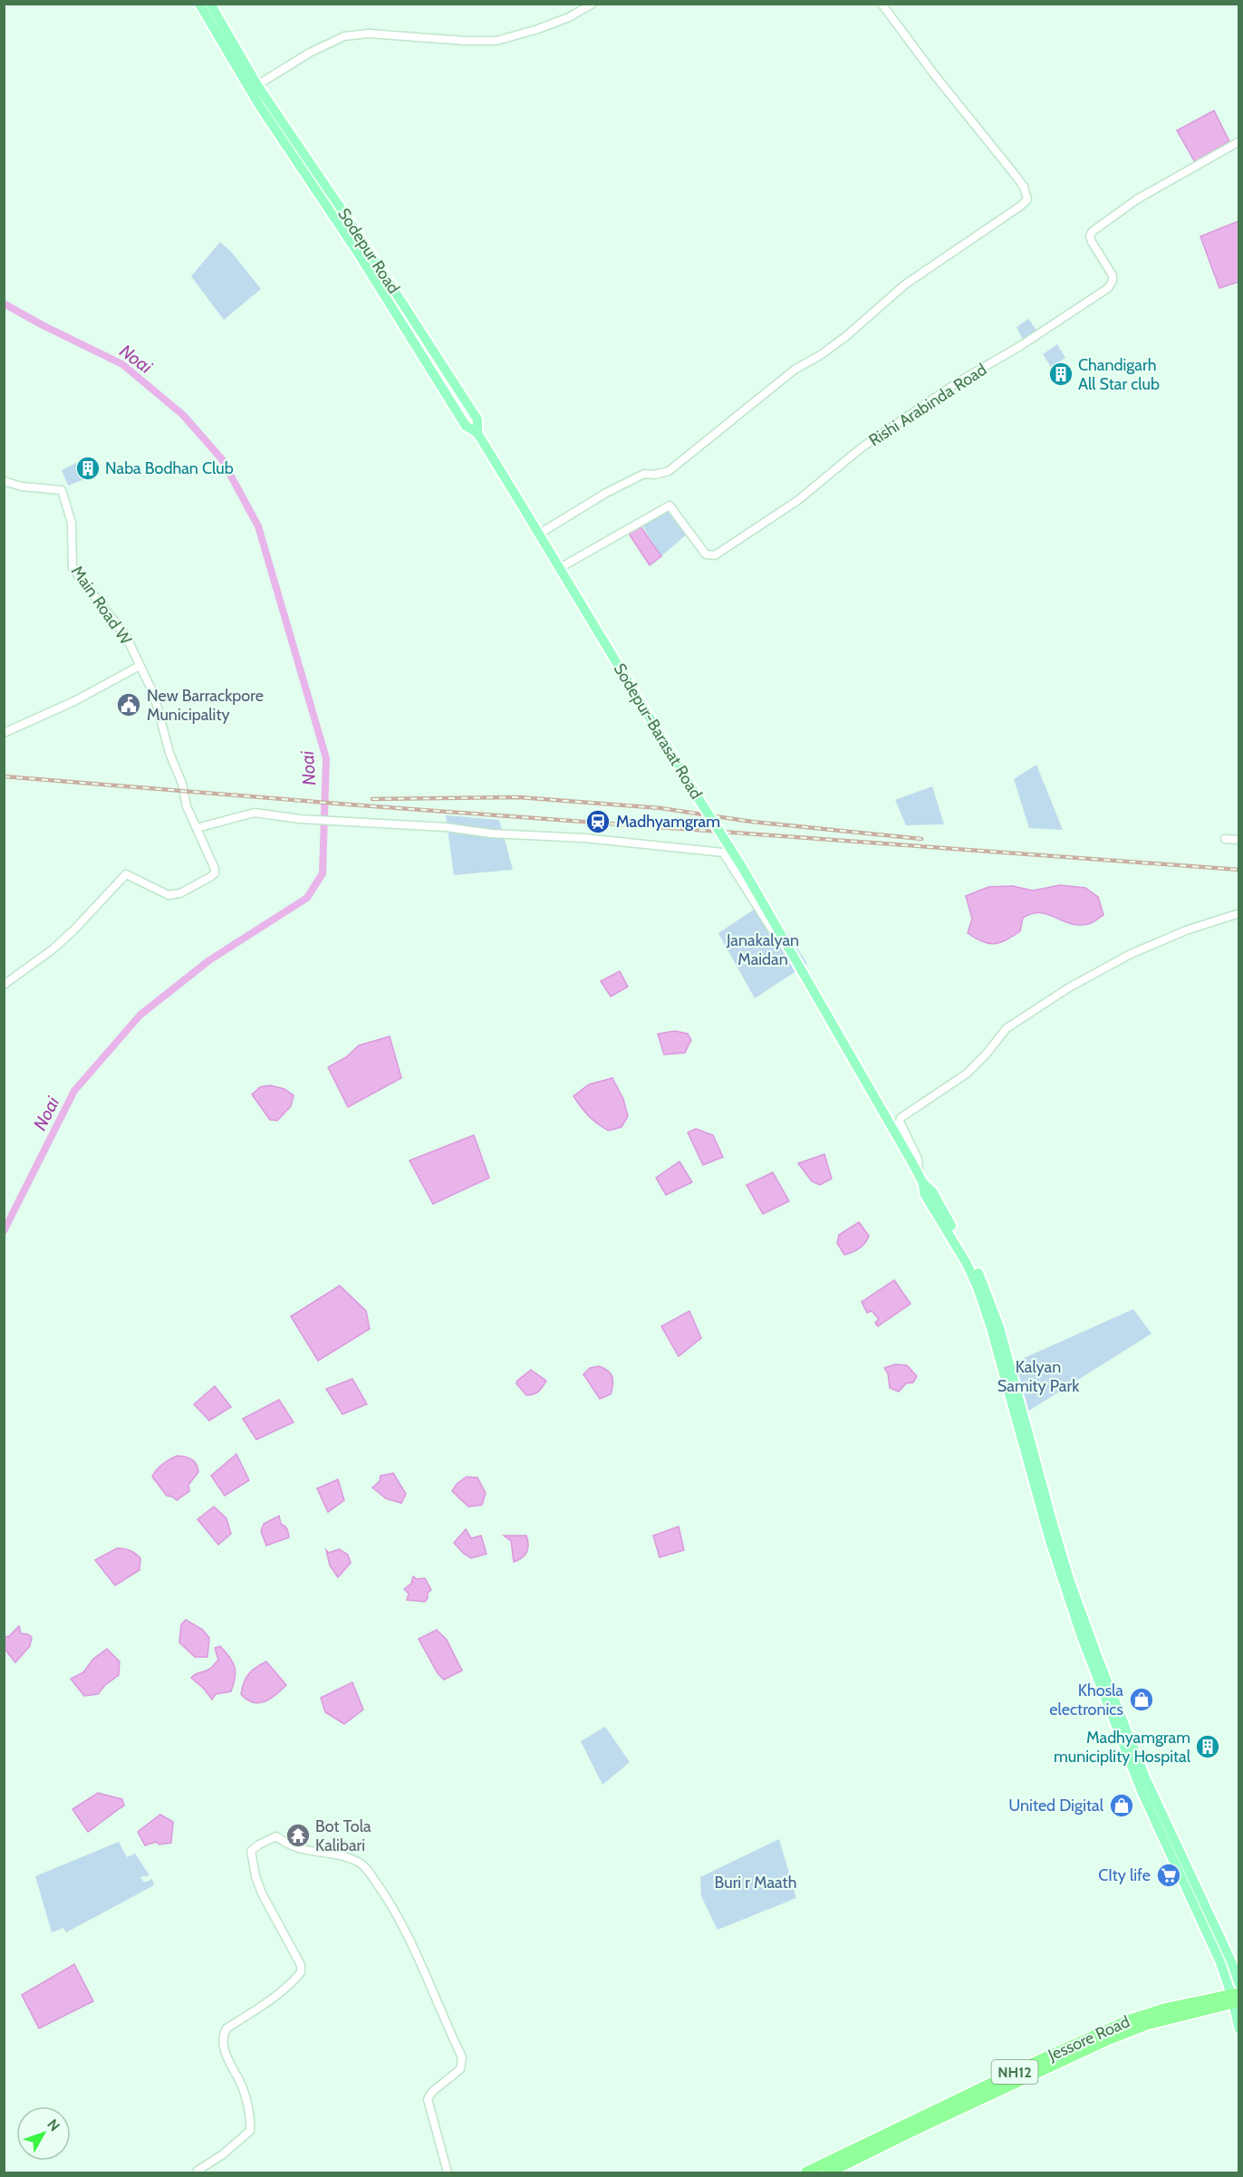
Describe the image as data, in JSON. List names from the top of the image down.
{
  "streets": {
    "highway": ["Jessore Road", "NH12"],
    "main road": ["Sodepur Road", "Sodepur-Barasat Road"],
    "street": ["Rishi Arabinda Road", "Main Road W"]
  },
  "crossings": [
    ["Sodepur Road", "Sodepur-Barasat Road"]
  ],
  "water": ["Noai"],
  "parks": ["Janakalyan Maidan", "Kalyan Samity Park", "Buri r Maath"],
  "places": {
    "building": ["Chandigarh All Star club", "Naba Bodhan Club", "Madhyamgram municiplity Hospital"],
    "public building": ["New Barrackpore Municipality"],
    "station": ["Madhyamgram"],
    "shop": ["Khosla electronics", "United Digital"],
    "temple": ["Bot Tola Kalibari"],
    "supermarket": ["CIty life"]
  },
  "north": "top right"
}
